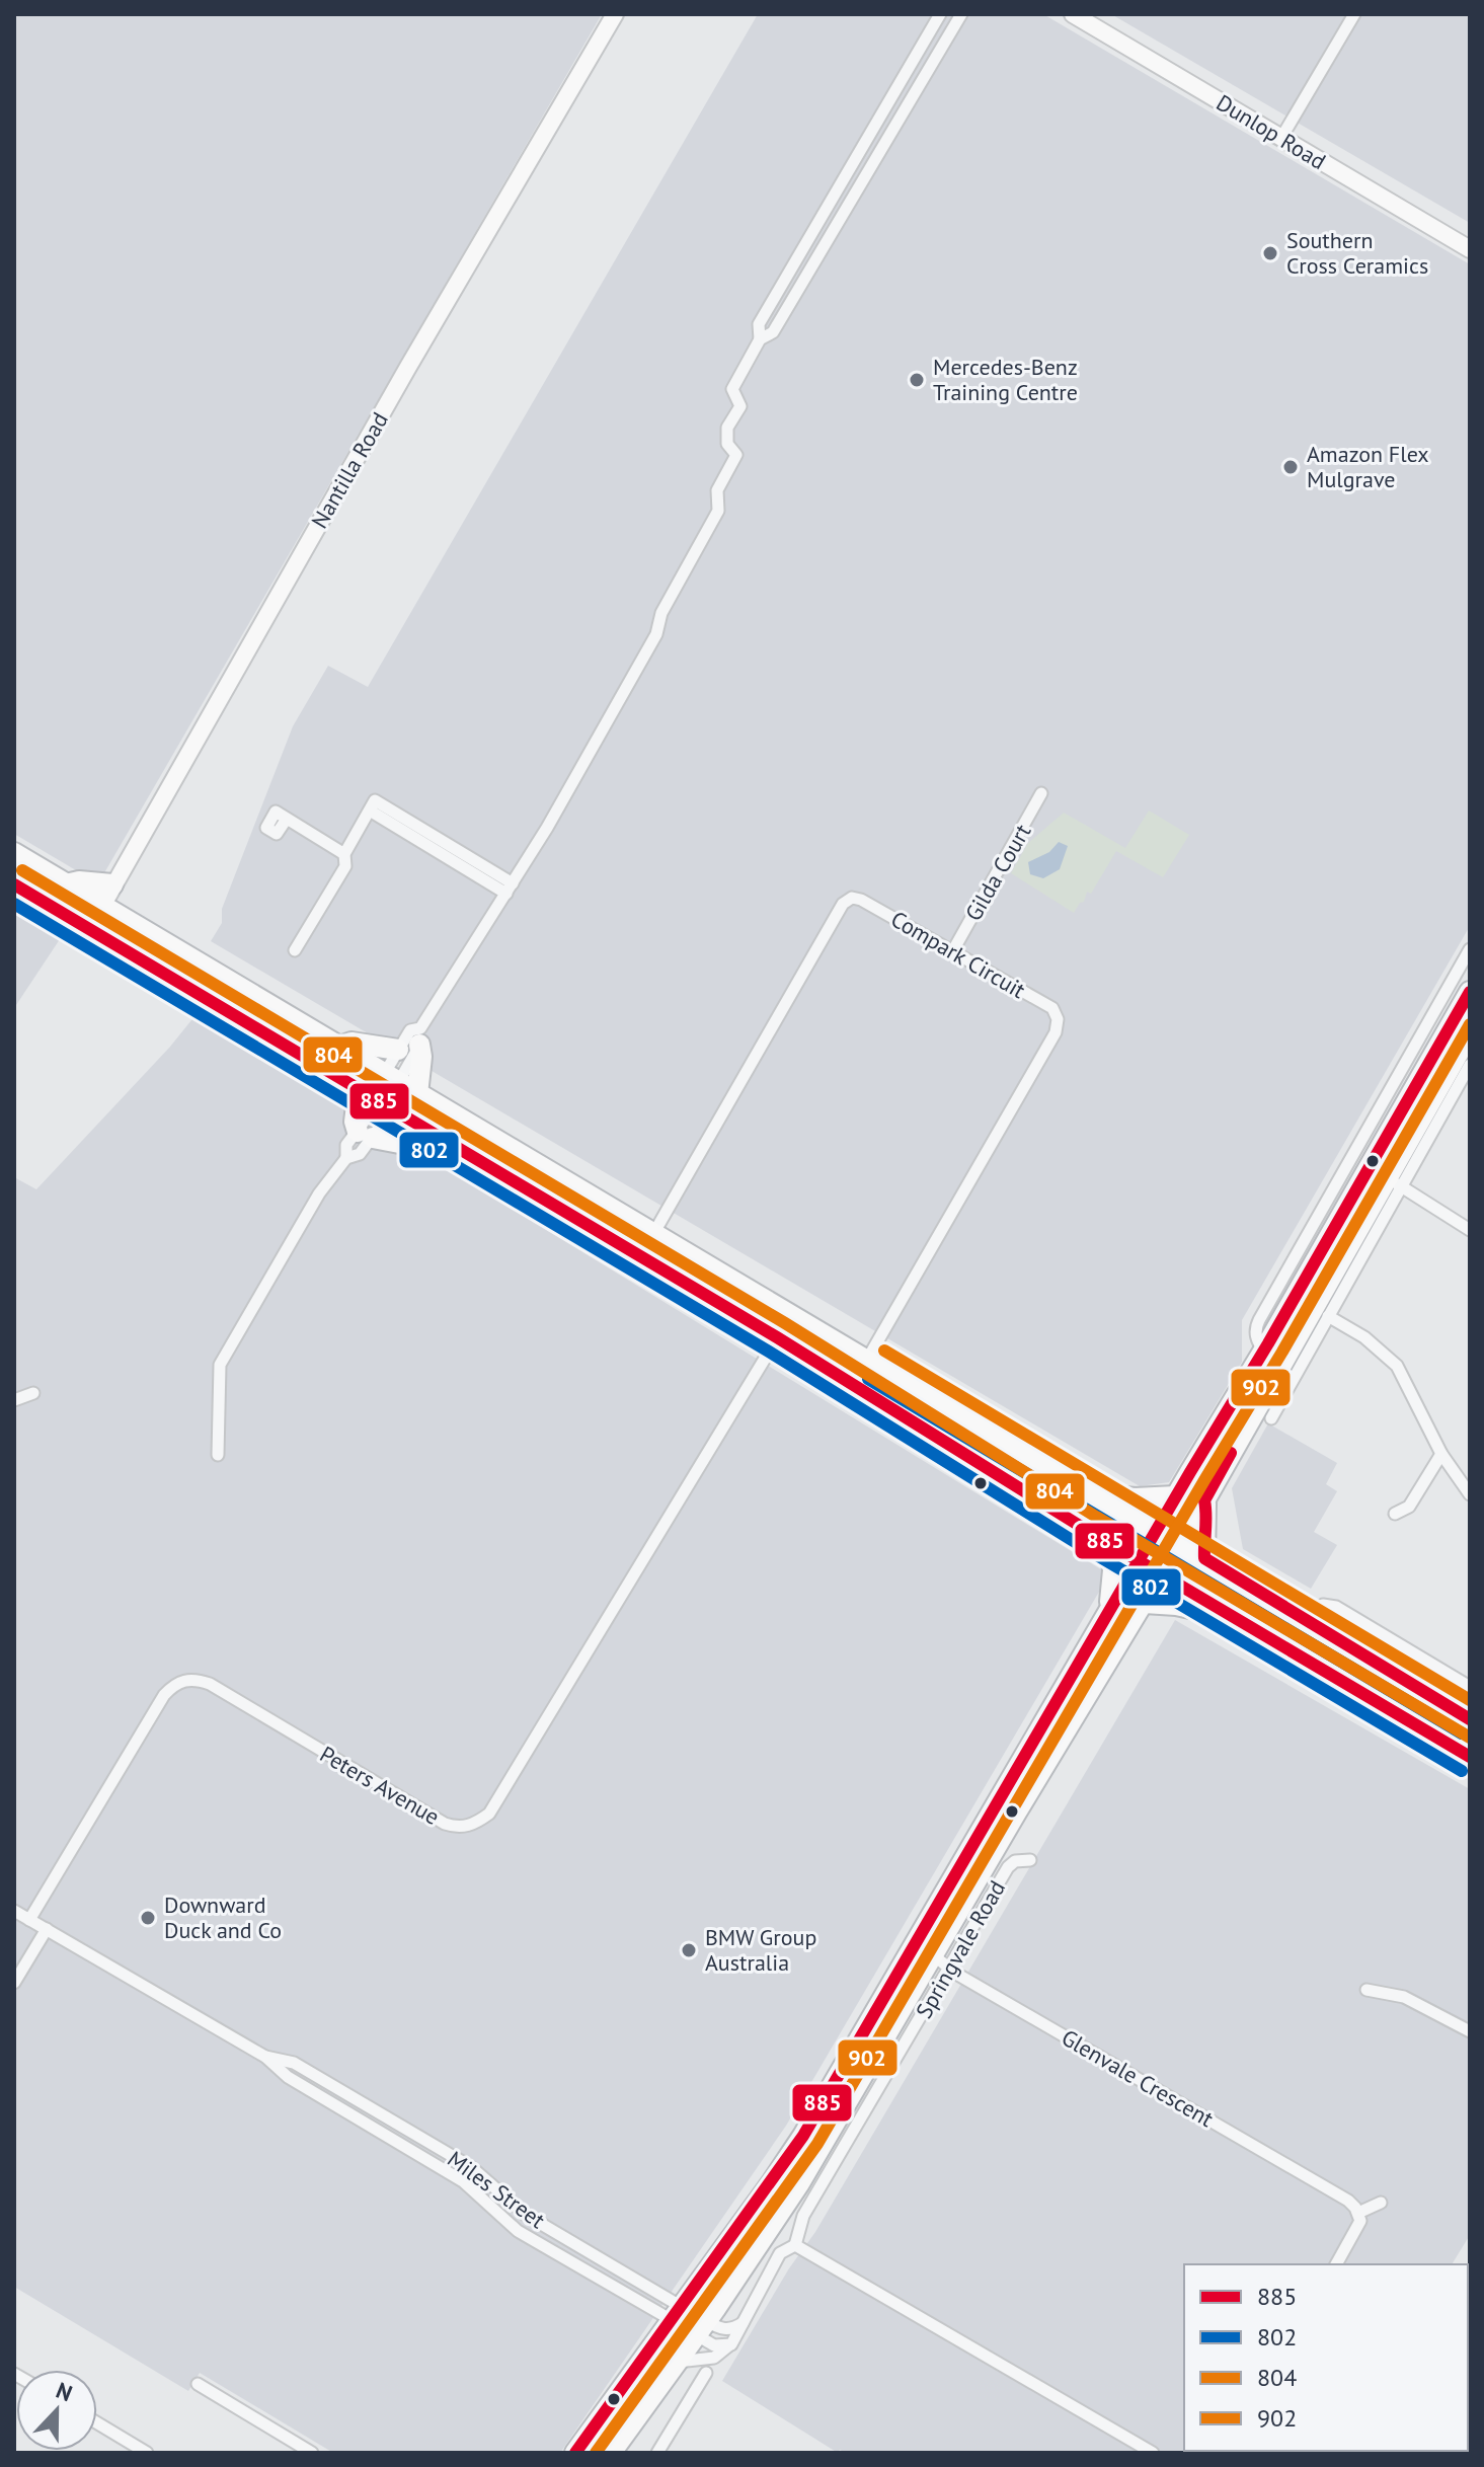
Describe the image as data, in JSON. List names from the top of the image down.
{
  "streets": {
    "highway": ["Springvale Road"],
    "street": [
      "Dunlop Road",
      "Nantilla Road",
      "Gilda Court",
      "Compark Circuit",
      "Peters Avenue",
      "Glenvale Crescent",
      "Miles Street"
    ]
  },
  "crossings": [
    ["Gilda Court", "Compark Circuit"],
    ["Peters Avenue", "Miles Street"],
    ["Springvale Road", "Glenvale Crescent"],
    ["Springvale Road", "Miles Street"]
  ],
  "places": [
    "Southern Cross Ceramics",
    "Mercedes-Benz Training Centre",
    "Amazon Flex Mulgrave",
    "Downward Duck and Co",
    "BMW Group Australia"
  ],
  "lines": [
    "transit line 804",
    "transit line 885",
    "transit line 802",
    "transit line 902"
  ],
  "legend": [
    "885",
    "802",
    "804",
    "902"
  ],
  "north": "top"
}
